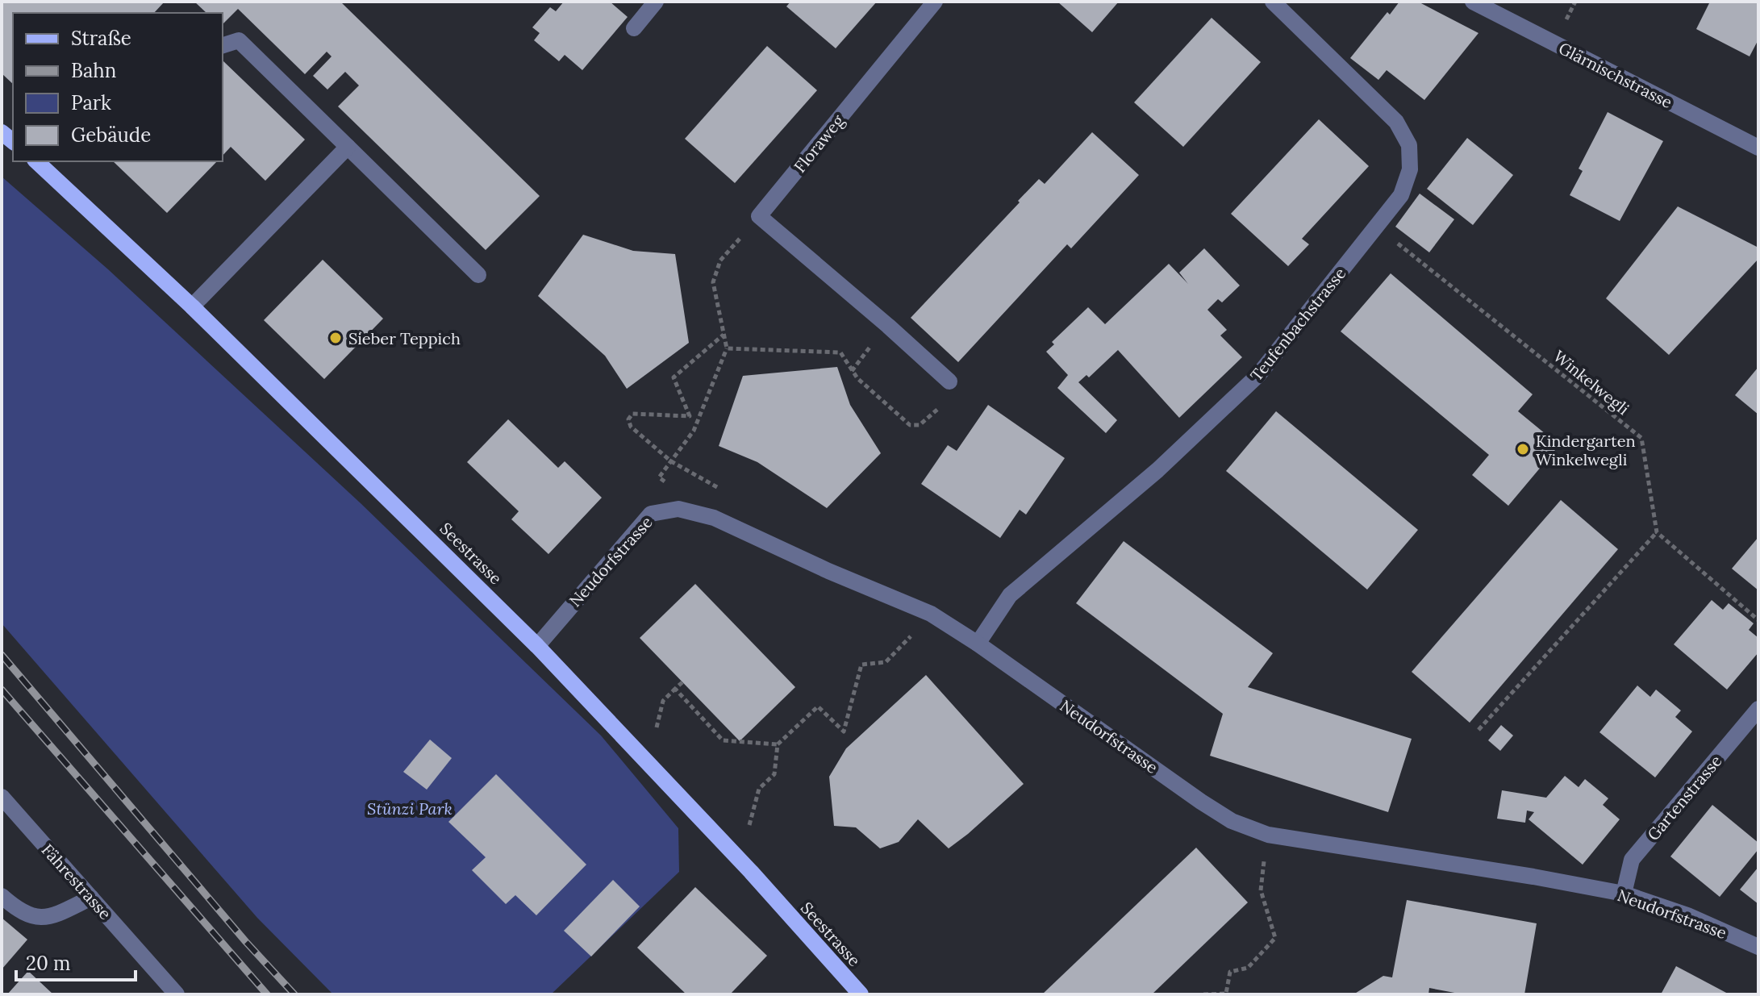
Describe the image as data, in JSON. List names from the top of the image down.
{
  "streets": {
    "main road": ["Seestrasse"],
    "street": [
      "Glärnischstrasse",
      "Floraweg",
      "Teufenbachstrasse",
      "Neudorfstrasse",
      "Gartenstrasse",
      "Fährestrasse"
    ],
    "path": ["Winkelwegli"]
  },
  "crossings": [
    ["Teufenbachstrasse", "Winkelwegli"],
    ["Teufenbachstrasse", "Neudorfstrasse"],
    ["Seestrasse", "Neudorfstrasse"],
    ["Neudorfstrasse", "Gartenstrasse"]
  ],
  "parks": ["Stünzi Park"],
  "places": ["Sieber Teppich", "Kindergarten Winkelwegli"],
  "legend": [
    "Straße",
    "Bahn",
    "Park",
    "Gebäude"
  ],
  "scale_bar": "20 m"
}
